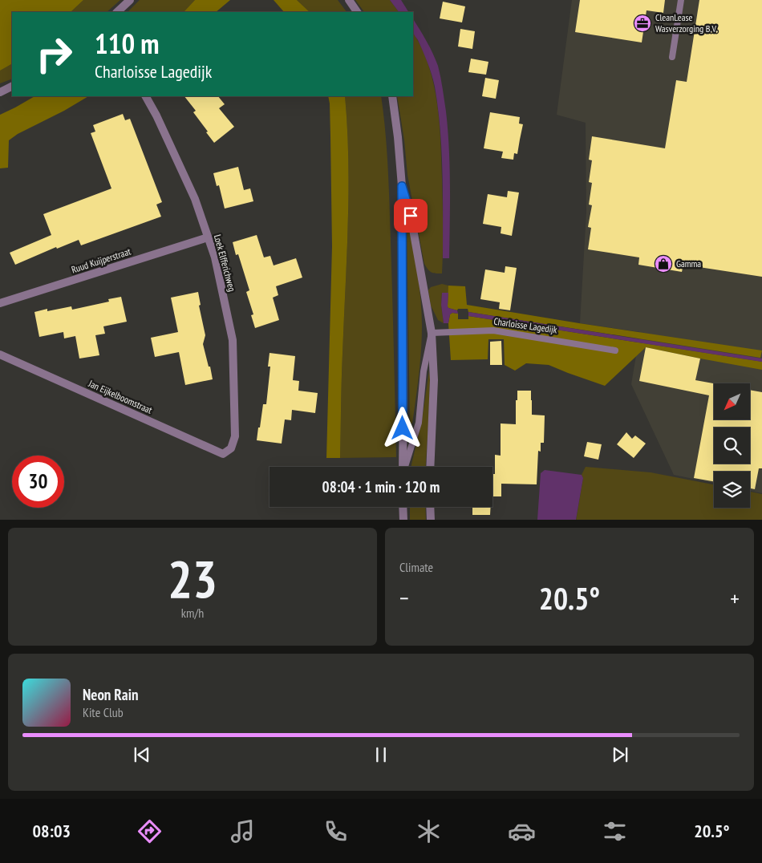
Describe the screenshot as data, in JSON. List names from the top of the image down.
{
  "streets": {
    "street": ["Ruud Kuijperstraat", "Loek Elfferichweg", "Jan Eijkelboomstraat"],
    "lane": ["Charloisse Lagedijk"]
  },
  "crossings": [
    ["Ruud Kuijperstraat", "Loek Elfferichweg"],
    ["Loek Elfferichweg", "Jan Eijkelboomstraat"]
  ],
  "places": {
    "office": ["CleanLease Wasverzorging B.V."],
    "shop": ["Gamma"]
  },
  "north": "bottom left",
  "page": {
    "turn": ["110 m", "Charloisse Lagedijk"],
    "limit": "30",
    "trip": "08:04 · 1 min · 120 m",
    "tile": [
      ["23", "km/h"],
      "Climate"
    ],
    "heat": ["−", "20.5°", "+"],
    "song": ["Neon Rain", "Kite Club"],
    "tabs": ["08:03", "20.5°"]
  }
}
